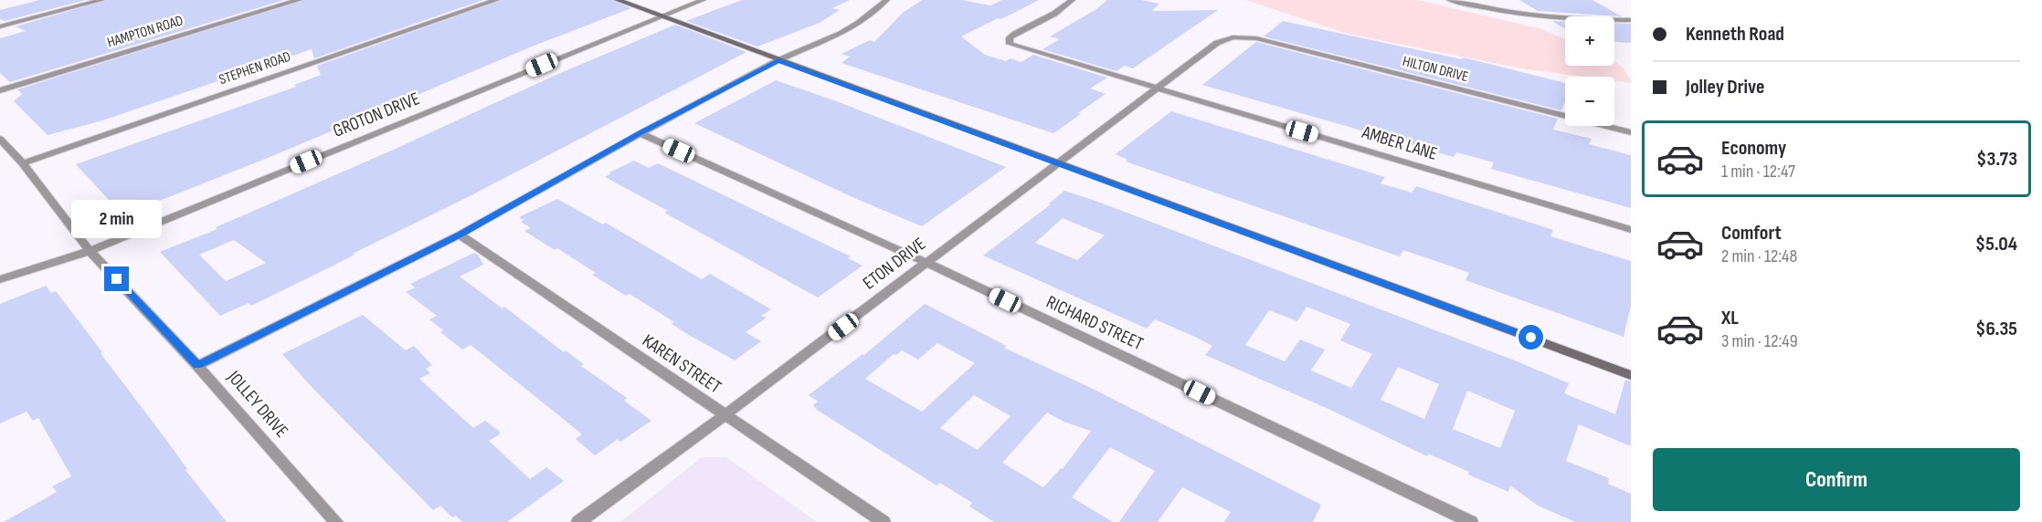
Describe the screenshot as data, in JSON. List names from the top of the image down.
{
  "streets": {
    "street": [
      "HAMPTON ROAD",
      "STEPHEN ROAD",
      "HILTON DRIVE",
      "GROTON DRIVE",
      "AMBER LANE",
      "ETON DRIVE",
      "RICHARD STREET",
      "KAREN STREET",
      "JOLLEY DRIVE"
    ]
  },
  "crossings": [
    ["STEPHEN ROAD", "JOLLEY DRIVE"],
    ["HILTON DRIVE", "ETON DRIVE"],
    ["GROTON DRIVE", "JOLLEY DRIVE"],
    ["AMBER LANE", "ETON DRIVE"],
    ["ETON DRIVE", "RICHARD STREET"],
    ["ETON DRIVE", "KAREN STREET"]
  ],
  "page": {
    "banner": ["Kenneth Road", "Jolley Drive"],
    "map_buttons": ["+", "−"],
    "list": [
      {
        "name": "Economy",
        "note": "1 min · 12:47",
        "value": "$3.73"
      },
      {
        "name": "Comfort",
        "note": "2 min · 12:48",
        "value": "$5.04"
      },
      {
        "name": "XL",
        "note": "3 min · 12:49",
        "value": "$6.35"
      }
    ],
    "bubble": "2 min",
    "buttons": "Confirm"
  }
}
